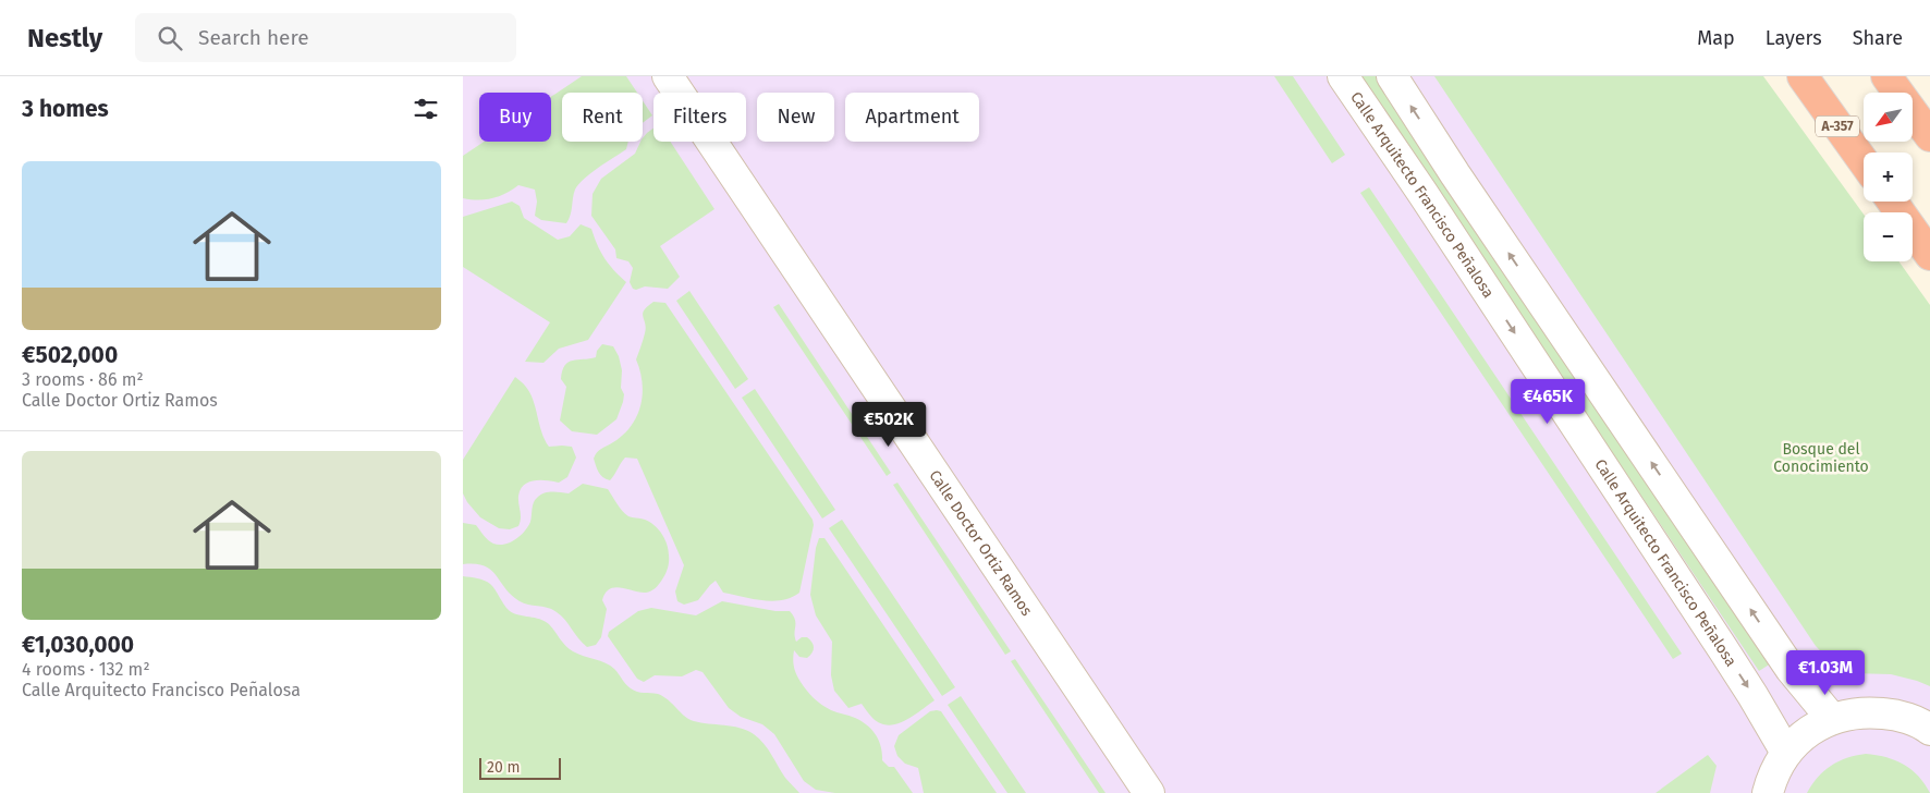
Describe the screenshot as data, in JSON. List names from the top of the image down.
{
  "streets": {
    "highway": ["A-357"],
    "street": ["Calle Arquitecto Francisco Peñalosa", "Calle Doctor Ortiz Ramos"]
  },
  "parks": ["Bosque del Conocimiento"],
  "scale_bar": "20 m",
  "north": "bottom left",
  "page": {
    "header": "Nestly",
    "search": "Search here",
    "nav": ["Map", "Layers", "Share"],
    "heading": "3 homes",
    "map_buttons": ["+", "−"],
    "chip": [
      "Buy",
      "Rent",
      "Filters",
      "New",
      "Apartment"
    ],
    "list": [
      {
        "name": "€502,000",
        "note": "3 rooms · 86 m² · Calle Doctor Ortiz Ramos"
      },
      {
        "name": "€1,030,000",
        "note": "4 rooms · 132 m² · Calle Arquitecto Francisco Peñalosa"
      }
    ],
    "price": ["€465K", "€502K", "€1.03M"],
    "scale": "20 m"
  }
}
